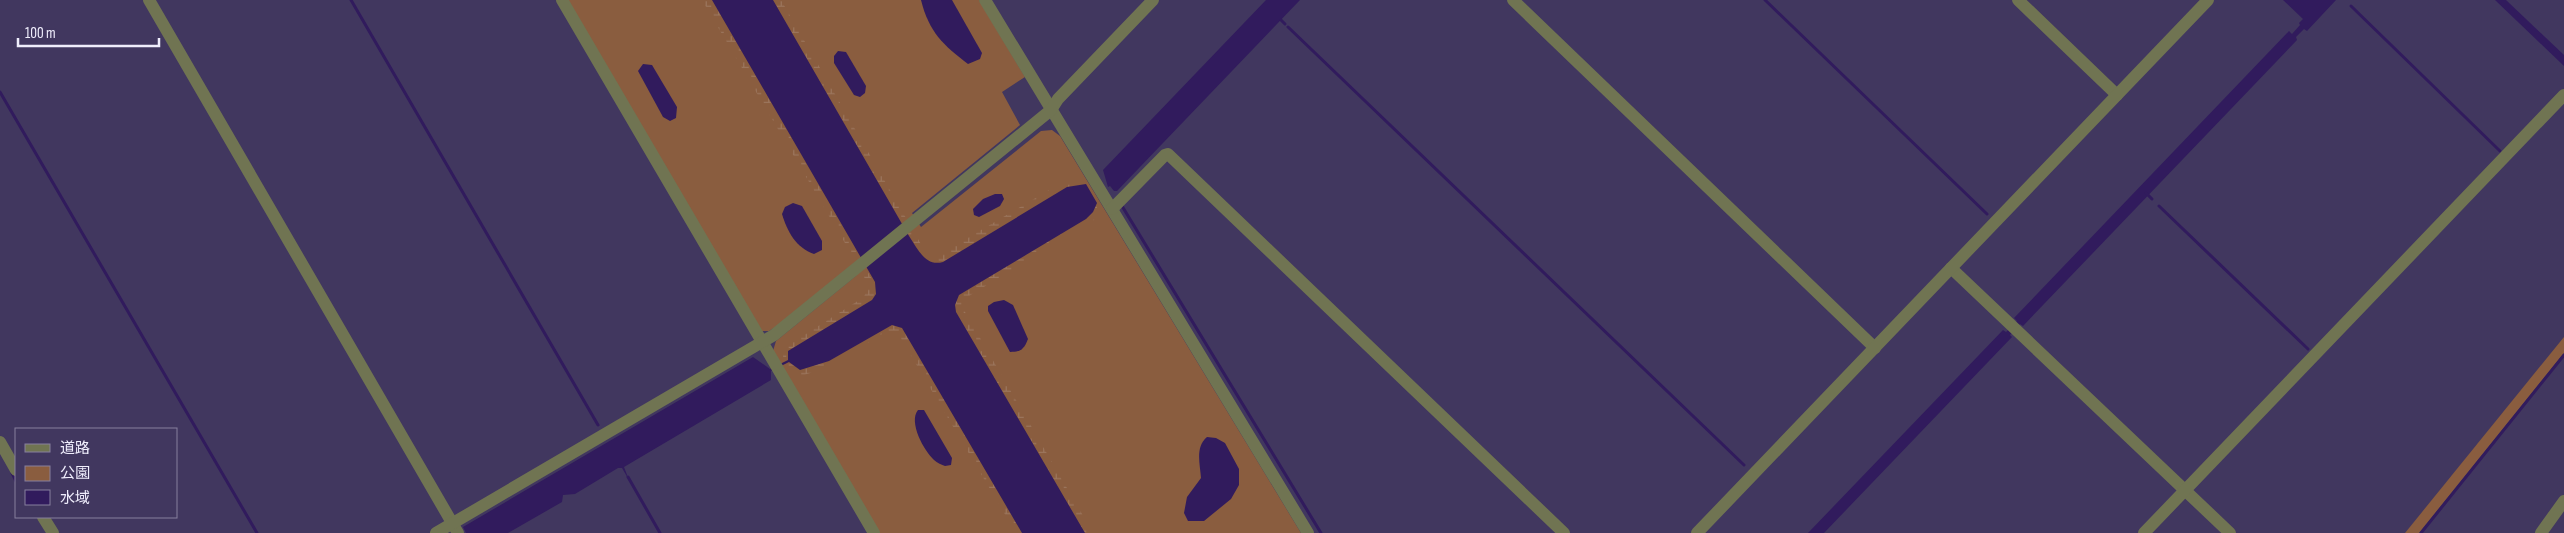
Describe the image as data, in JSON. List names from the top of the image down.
{
  "legend": ["道路", "公園", "水域"],
  "scale_bar": "100 m"
}
